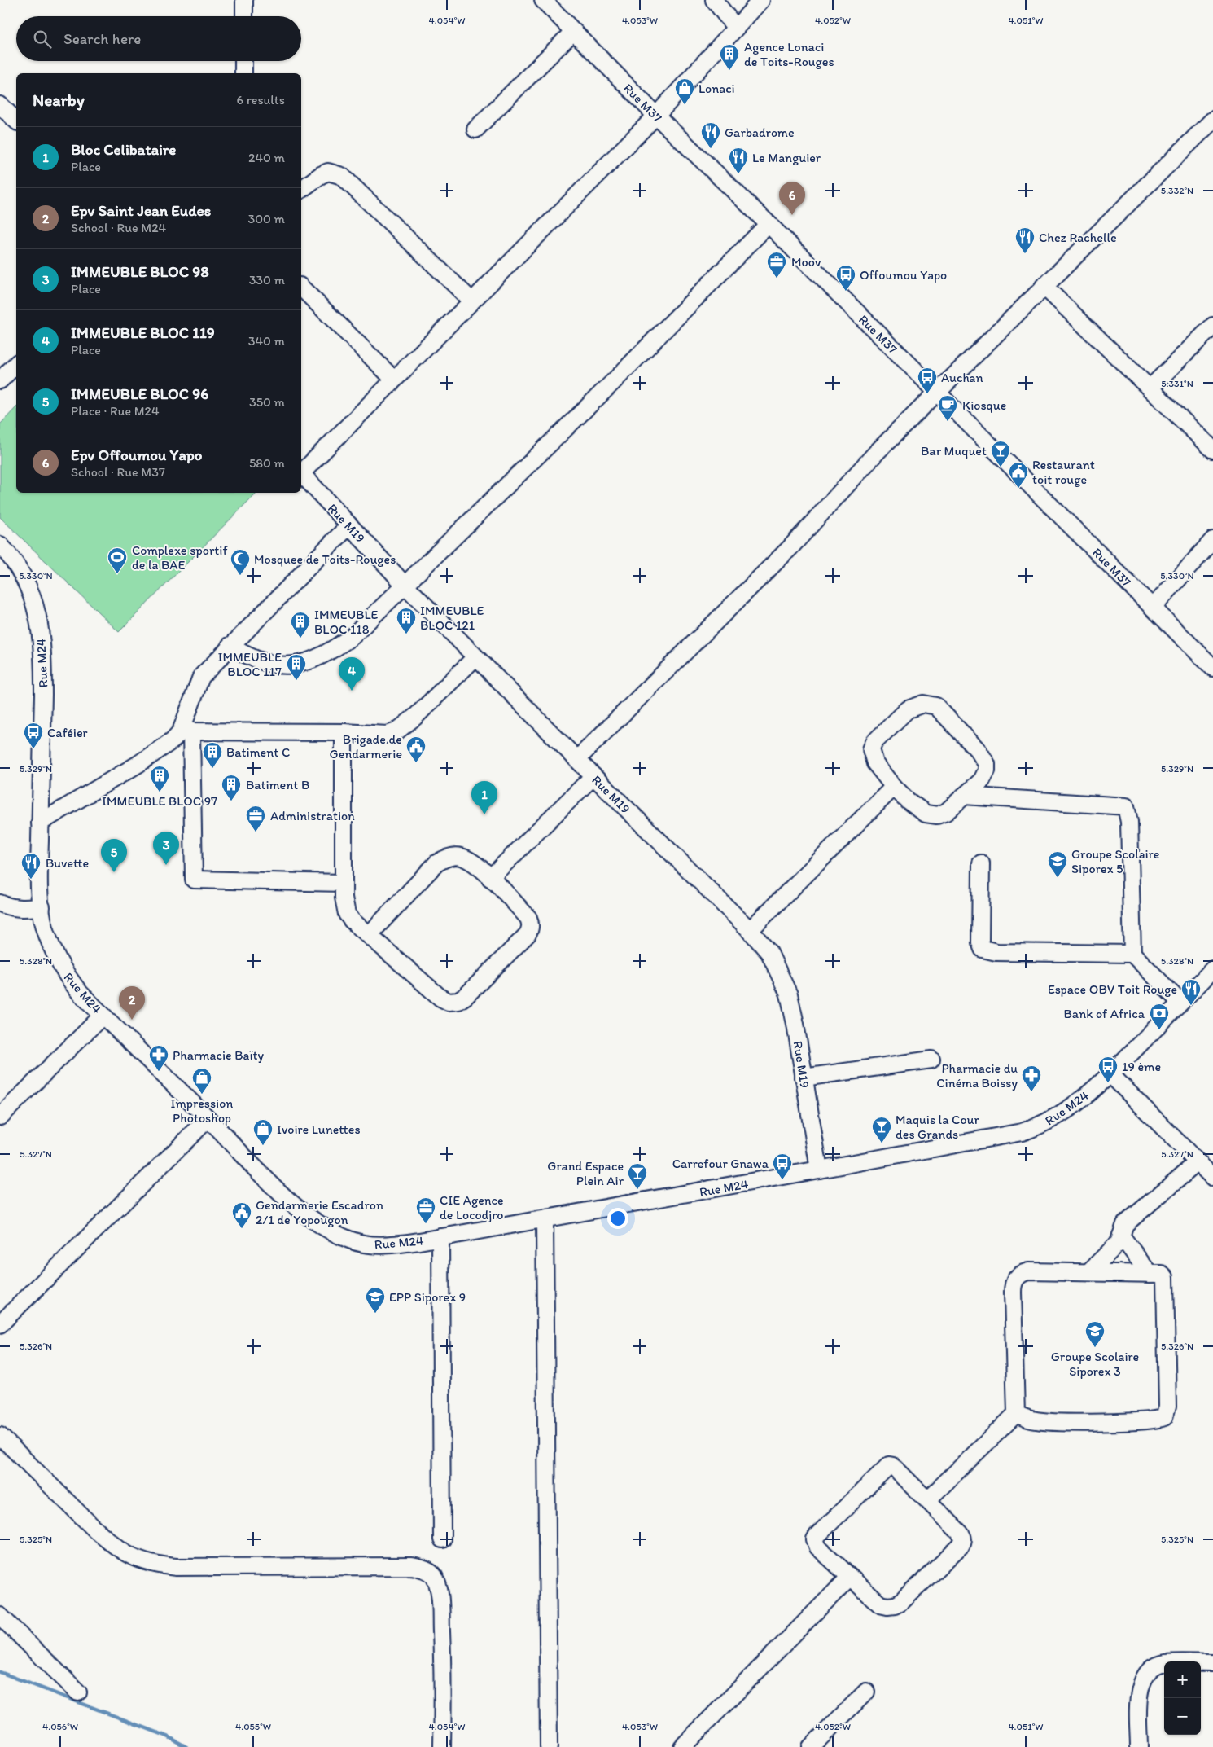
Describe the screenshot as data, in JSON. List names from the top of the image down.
{
  "streets": {
    "street": ["Rue M37", "Rue M19", "Rue M24"]
  },
  "crossings": [
    ["Rue M19", "Rue M24"]
  ],
  "places": {
    "building": [
      "Agence Lonaci de Toits-Rouges",
      "IMMEUBLE BLOC 121",
      "IMMEUBLE BLOC 118",
      "IMMEUBLE BLOC 117",
      "Batiment C",
      "IMMEUBLE BLOC 97",
      "Batiment B"
    ],
    "shop": ["Lonaci", "Impression Photoshop", "Ivoire Lunettes"],
    "restaurant": [
      "Garbadrome",
      "Le Manguier",
      "Chez Rachelle",
      "Buvette",
      "Espace OBV Toit Rouge"
    ],
    "office": ["Moov", "Administration", "CIE Agence de Locodjro"],
    "bus stop": [
      "Offoumou Yapo",
      "Auchan",
      "Caféier",
      "19 ème",
      "Carrefour Gnawa"
    ],
    "cafe": ["Kiosque"],
    "bar": ["Bar Muquet", "Maquis la Cour des Grands", "Grand Espace Plein Air"],
    "public building": ["Restaurant toit rouge", "Brigade de Gendarmerie", "Gendarmerie Escadron 2/1 de Yopougon"],
    "sports": ["Complexe sportif de la BAE"],
    "mosque": ["Mosquee de Toits-Rouges"],
    "school or university": ["Groupe Scolaire Siporex 5", "EPP Siporex 9", "Groupe Scolaire Siporex 3"],
    "bank": ["Bank of Africa"],
    "pharmacy": ["Pharmacie Baïty", "Pharmacie du Cinéma Boissy"]
  },
  "page": {
    "search": "Search here",
    "heading": ["Nearby", "6 results"],
    "list": [
      {
        "mark": "1",
        "name": "Bloc Celibataire",
        "note": "Place",
        "value": "240 m"
      },
      {
        "mark": "2",
        "name": "Epv Saint Jean Eudes",
        "note": "School · Rue M24",
        "value": "300 m"
      },
      {
        "mark": "3",
        "name": "IMMEUBLE BLOC 98",
        "note": "Place",
        "value": "330 m"
      },
      {
        "mark": "4",
        "name": "IMMEUBLE BLOC 119",
        "note": "Place",
        "value": "340 m"
      },
      {
        "mark": "5",
        "name": "IMMEUBLE BLOC 96",
        "note": "Place · Rue M24",
        "value": "350 m"
      },
      {
        "mark": "6",
        "name": "Epv Offoumou Yapo",
        "note": "School · Rue M37",
        "value": "580 m"
      }
    ],
    "pins": [
      "6",
      "4",
      "1",
      "3",
      "5",
      "2"
    ],
    "map_buttons": ["+", "−"]
  },
  "coordinates": [
    "4.054°W",
    "4.053°W",
    "4.052°W",
    "4.051°W",
    "5.332°N",
    "5.331°N",
    "5.330°N",
    "5.329°N",
    "5.328°N",
    "5.327°N",
    "5.326°N",
    "5.325°N",
    "4.056°W",
    "4.055°W"
  ]
}
